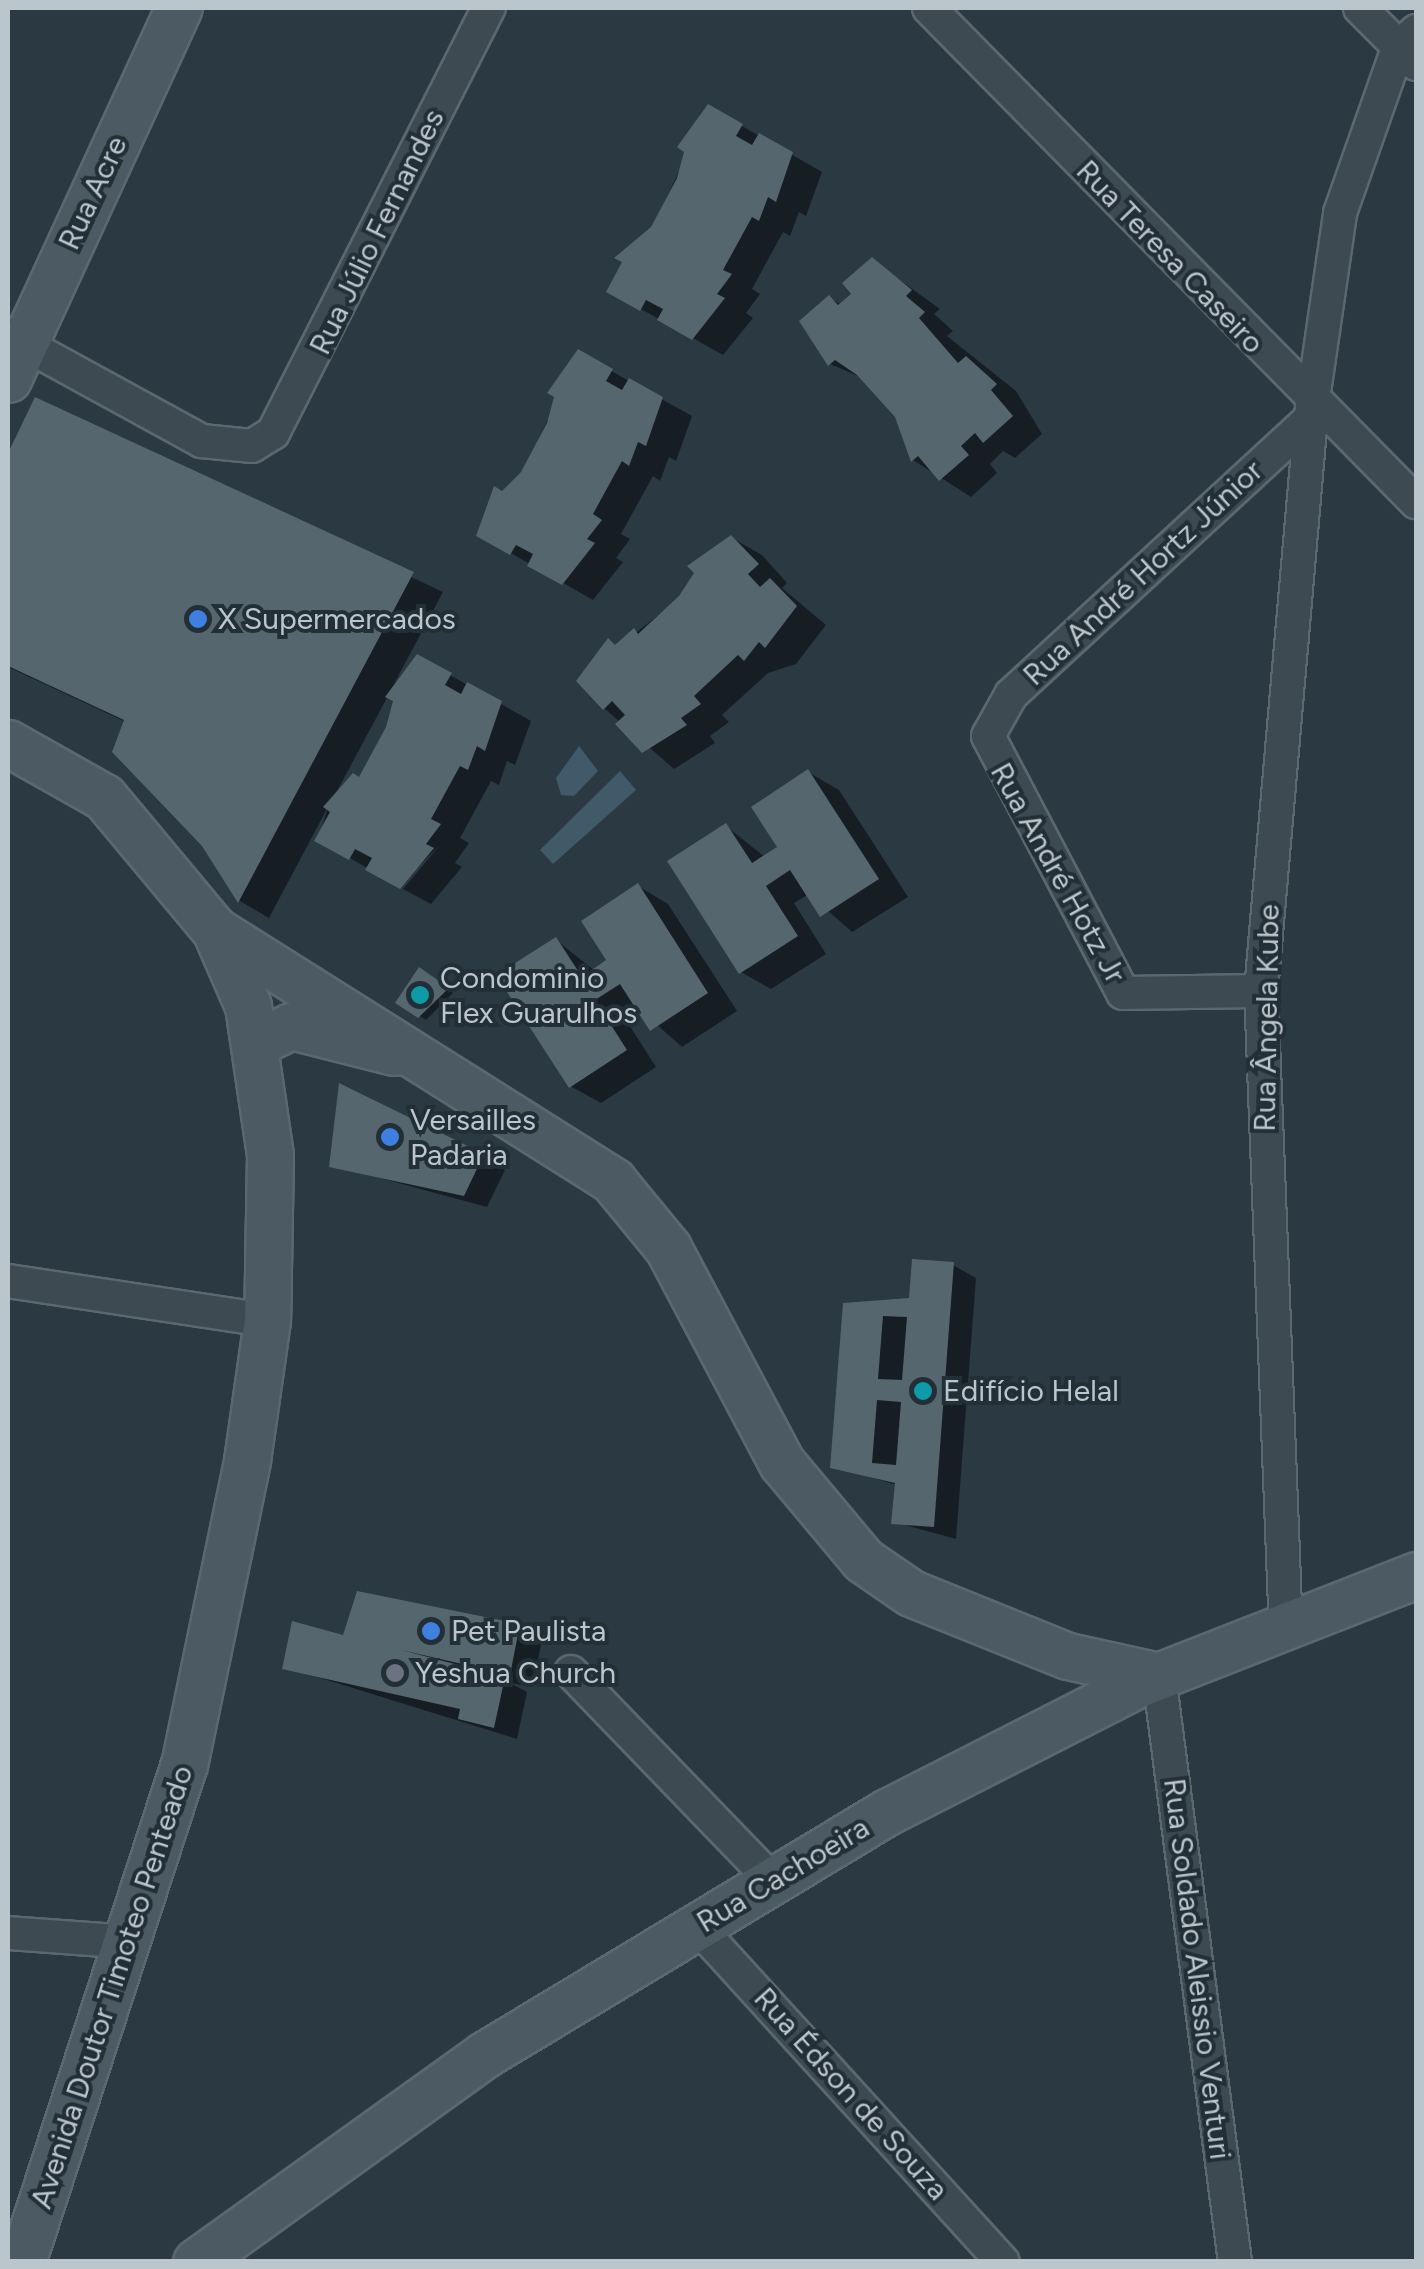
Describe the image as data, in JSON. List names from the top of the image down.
{
  "streets": {
    "main road": ["Rua Acre", "Rua Cachoeira", "Avenida Doutor Timoteo Penteado"],
    "street": [
      "Rua Júlio Fernandes",
      "Rua Teresa Caseiro",
      "Rua André Hortz Júnior",
      "Rua André Hotz Jr",
      "Rua Ângela Kube",
      "Rua Soldado Aleissio Venturi",
      "Rua Édson de Souza"
    ]
  },
  "crossings": [
    ["Rua Acre", "Rua Júlio Fernandes"],
    ["Rua Teresa Caseiro", "Rua André Hortz Júnior"],
    ["Rua Teresa Caseiro", "Rua Ângela Kube"],
    ["Rua André Hortz Júnior", "Rua André Hotz Jr"],
    ["Rua André Hortz Júnior", "Rua Ângela Kube"],
    ["Rua André Hotz Jr", "Rua Ângela Kube"],
    ["Rua Ângela Kube", "Rua Cachoeira"],
    ["Rua Cachoeira", "Rua Soldado Aleissio Venturi"],
    ["Rua Cachoeira", "Rua Édson de Souza"]
  ],
  "places": [
    "X Supermercados",
    "Condominio Flex Guarulhos",
    "Versailles Padaria",
    "Edifício Helal",
    "Pet Paulista",
    "Yeshua Church"
  ]
}
